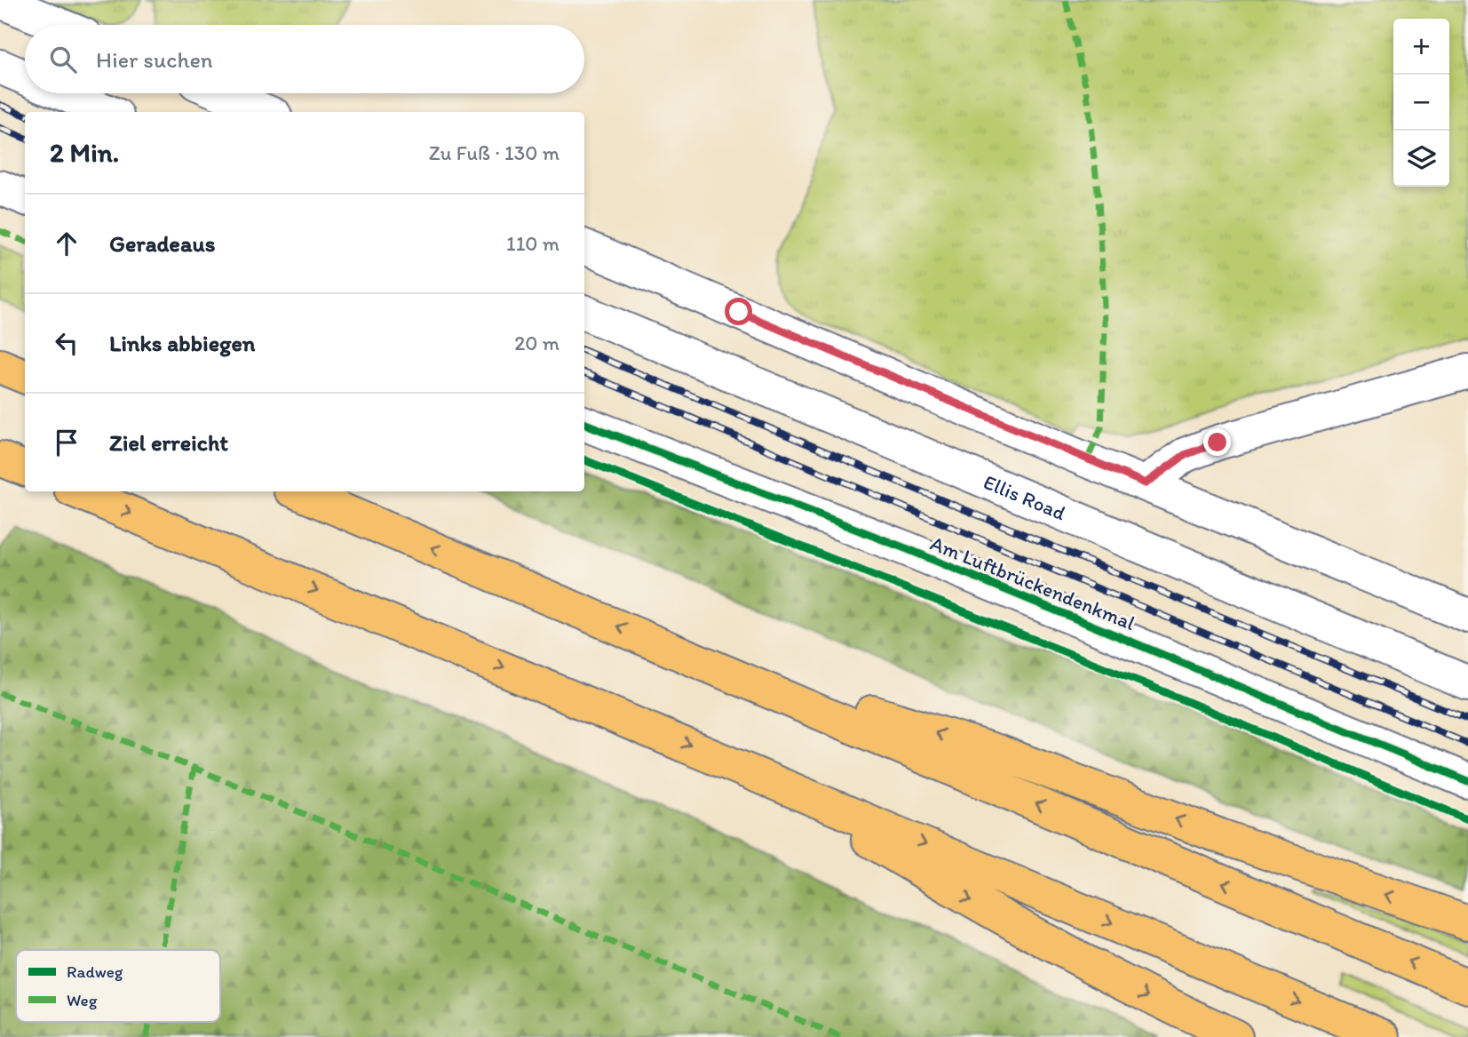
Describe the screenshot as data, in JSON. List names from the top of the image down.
{
  "streets": {
    "street": ["Ellis Road", "Am Luftbrückendenkmal"]
  },
  "legend": ["Radweg", "Weg"],
  "page": {
    "map_buttons": ["+", "−"],
    "search": "Hier suchen",
    "heading": ["2 Min.", "Zu Fuß · 130 m"],
    "list": [
      ["Geradeaus", "110 m"],
      ["Links abbiegen", "20 m"],
      "Ziel erreicht"
    ]
  }
}
